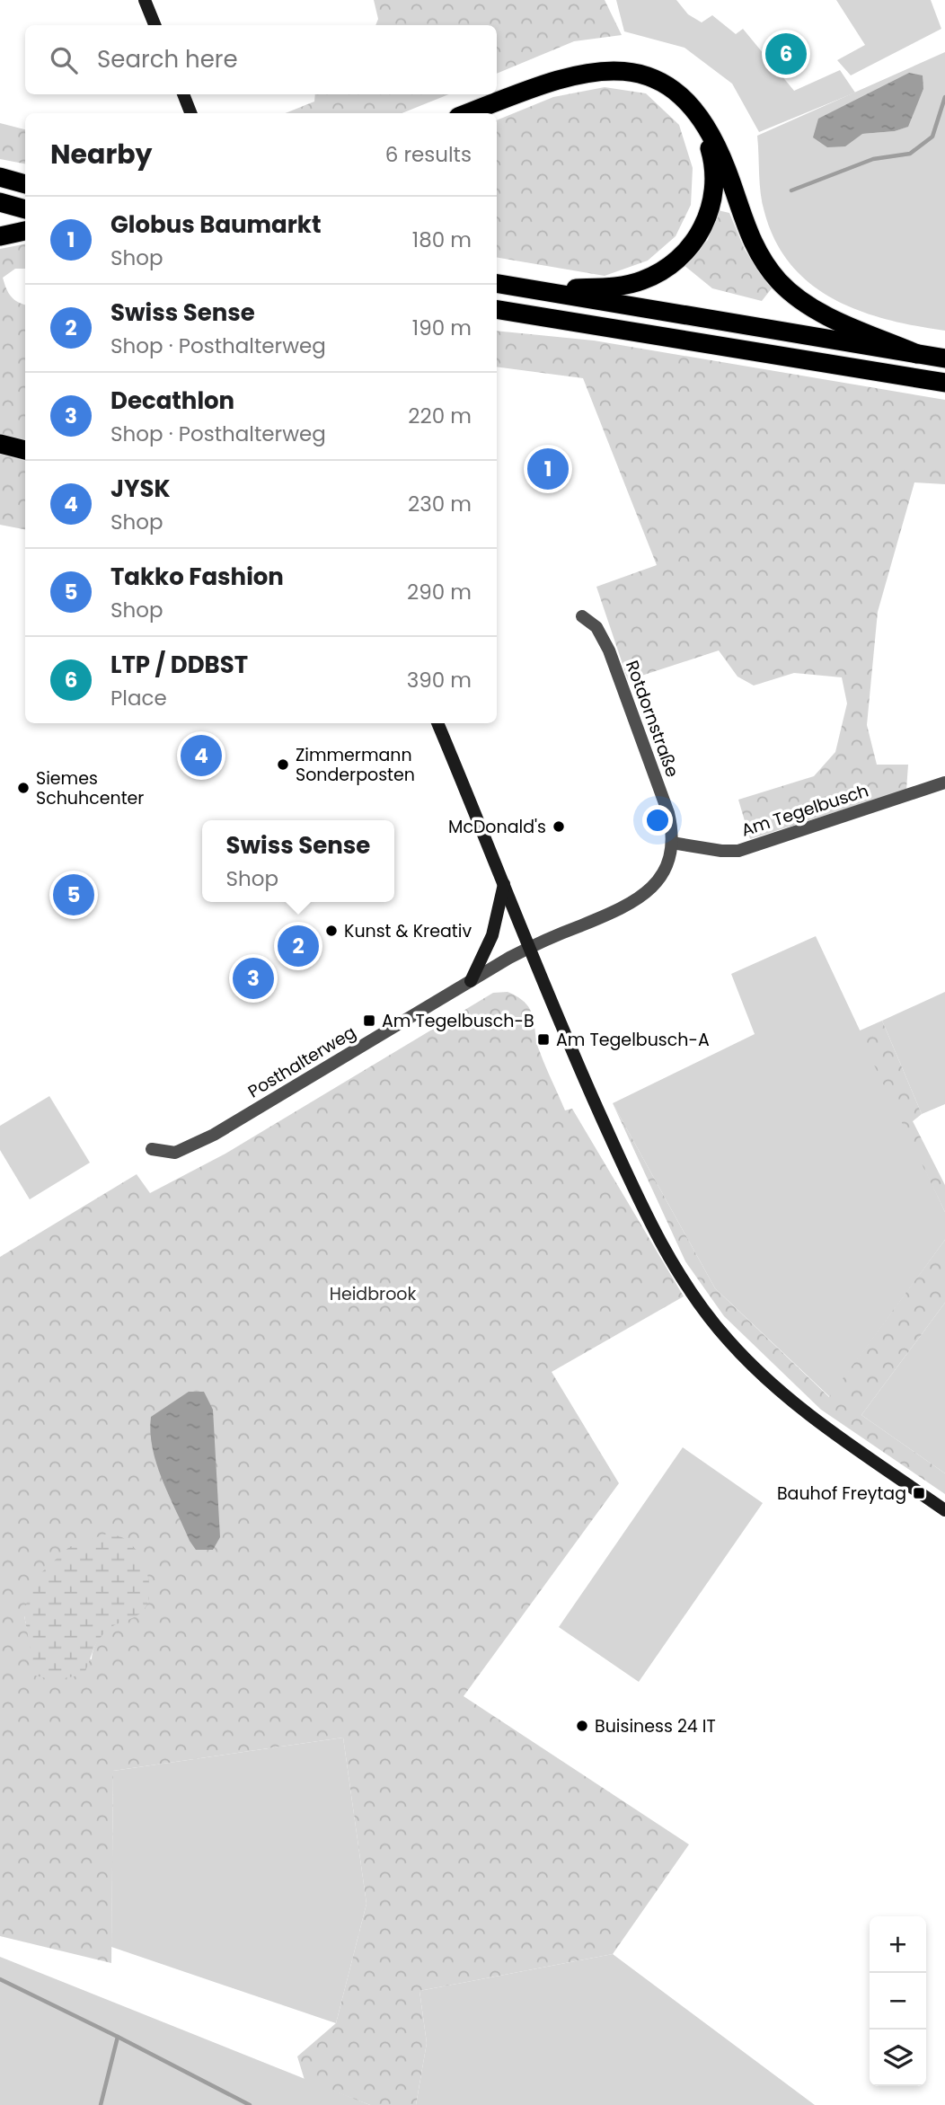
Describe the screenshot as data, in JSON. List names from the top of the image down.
{
  "streets": {
    "street": ["Rotdornstraße", "Am Tegelbusch", "Posthalterweg"]
  },
  "crossings": [
    ["Rotdornstraße", "Am Tegelbusch"]
  ],
  "parks": ["Heidbrook"],
  "places": {
    "other": [
      "Zimmermann Sonderposten",
      "Siemes Schuhcenter",
      "McDonald's",
      "Kunst & Kreativ",
      "Buisiness 24 IT"
    ],
    "transit": ["Am Tegelbusch-B", "Am Tegelbusch-A", "Bauhof Freytag"]
  },
  "page": {
    "search": "Search here",
    "pins": [
      "6",
      "1",
      "4",
      "5",
      "2",
      "3"
    ],
    "heading": ["Nearby", "6 results"],
    "list": [
      {
        "mark": "1",
        "name": "Globus Baumarkt",
        "note": "Shop",
        "value": "180 m"
      },
      {
        "mark": "2",
        "name": "Swiss Sense",
        "note": "Shop · Posthalterweg",
        "value": "190 m"
      },
      {
        "mark": "3",
        "name": "Decathlon",
        "note": "Shop · Posthalterweg",
        "value": "220 m"
      },
      {
        "mark": "4",
        "name": "JYSK",
        "note": "Shop",
        "value": "230 m"
      },
      {
        "mark": "5",
        "name": "Takko Fashion",
        "note": "Shop",
        "value": "290 m"
      },
      {
        "mark": "6",
        "name": "LTP / DDBST",
        "note": "Place",
        "value": "390 m"
      }
    ],
    "popup": ["Swiss Sense", "Shop"],
    "map_buttons": ["+", "−"]
  }
}
